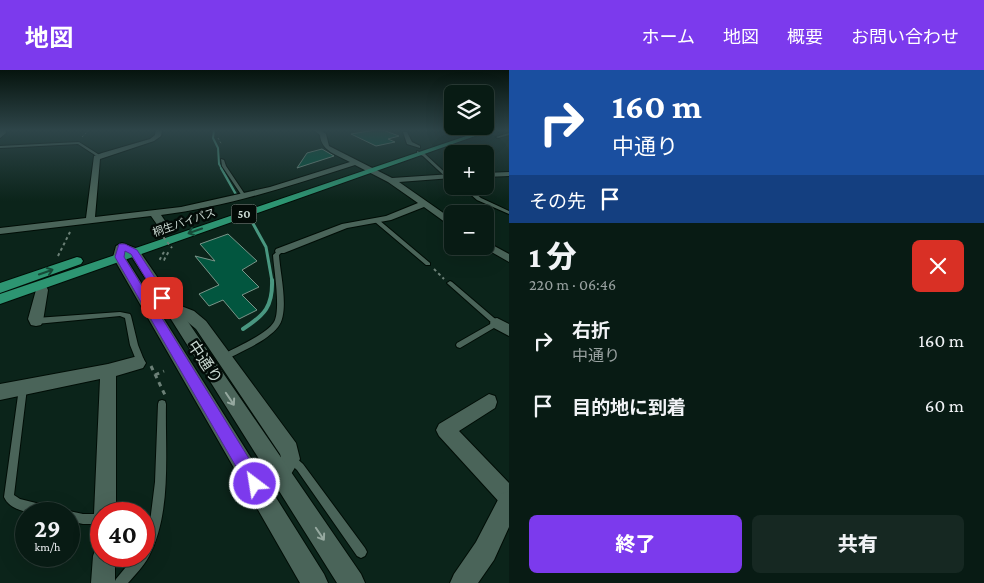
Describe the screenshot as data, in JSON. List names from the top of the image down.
{
  "streets": {
    "highway": ["50", "桐生バイパス"],
    "street": ["中通り"]
  },
  "crossings": [
    ["桐生バイパス", "中通り"]
  ],
  "page": {
    "header": "地図",
    "nav": [
      "ホーム",
      "地図",
      "概要",
      "お問い合わせ"
    ],
    "turn": ["160 m", "中通り"],
    "map_buttons": ["+", "−"],
    "then": "その先",
    "heading": ["1 分", "220 m · 06:46"],
    "list": [
      {
        "name": "右折",
        "note": "中通り",
        "value": "160 m"
      },
      {
        "name": "目的地に到着",
        "value": "60 m"
      }
    ],
    "speed": "29 km/h",
    "limit": "40",
    "buttons": ["終了", "共有"]
  }
}
